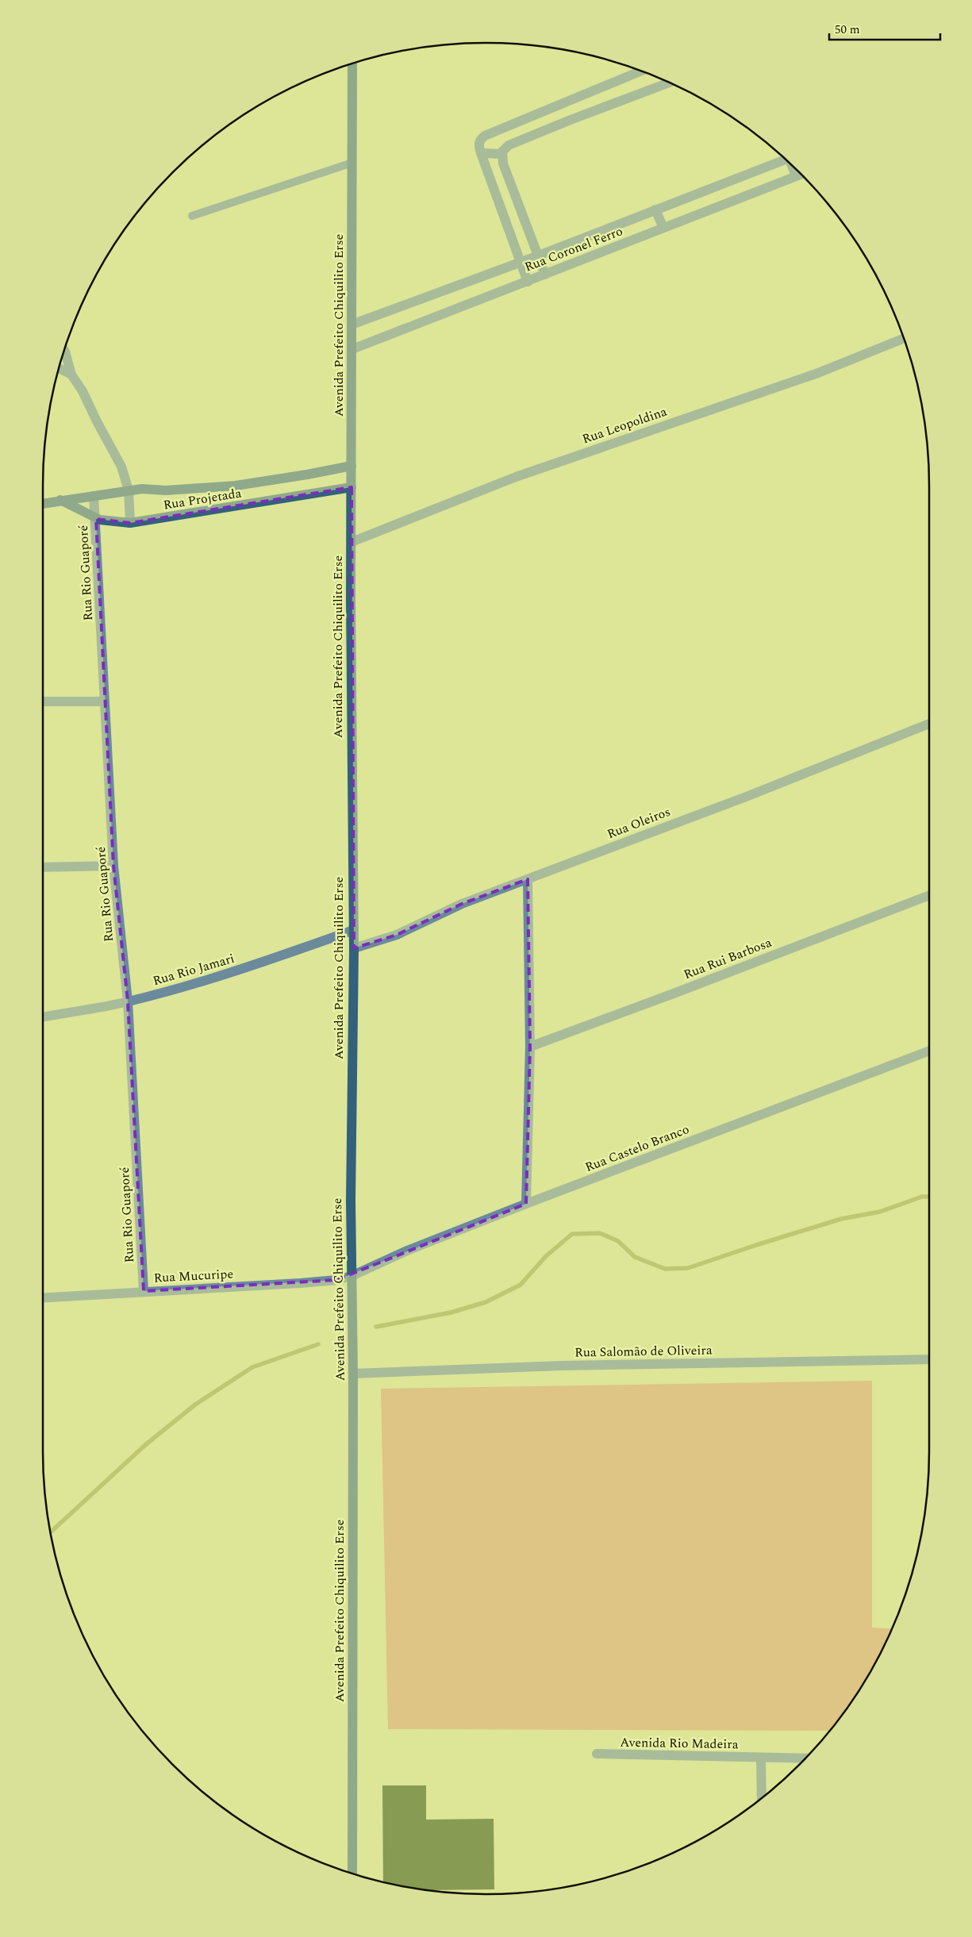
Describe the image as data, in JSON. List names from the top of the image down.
{
  "streets": {
    "street": [
      "Rua Coronel Ferro",
      "Avenida Prefeito Chiquilito Erse",
      "Rua Leopoldina",
      "Rua Projetada",
      "Rua Rio Guaporé",
      "Rua Oleiros",
      "Rua Rui Barbosa",
      "Rua Rio Jamari",
      "Rua Castelo Branco",
      "Rua Mucuripe",
      "Rua Salomão de Oliveira",
      "Avenida Rio Madeira"
    ]
  },
  "crossings": [
    ["Rua Coronel Ferro", "Avenida Prefeito Chiquilito Erse"],
    ["Avenida Prefeito Chiquilito Erse", "Rua Leopoldina"],
    ["Avenida Prefeito Chiquilito Erse", "Rua Projetada"],
    ["Avenida Prefeito Chiquilito Erse", "Rua Oleiros"],
    ["Avenida Prefeito Chiquilito Erse", "Rua Rio Jamari"],
    ["Avenida Prefeito Chiquilito Erse", "Rua Castelo Branco"],
    ["Avenida Prefeito Chiquilito Erse", "Rua Mucuripe"],
    ["Avenida Prefeito Chiquilito Erse", "Rua Salomão de Oliveira"],
    ["Rua Projetada", "Rua Rio Guaporé"],
    ["Rua Rio Guaporé", "Rua Rio Jamari"],
    ["Rua Rio Guaporé", "Rua Mucuripe"],
    ["Rua Castelo Branco", "Rua Mucuripe"]
  ],
  "scale_bar": "50 m"
}
